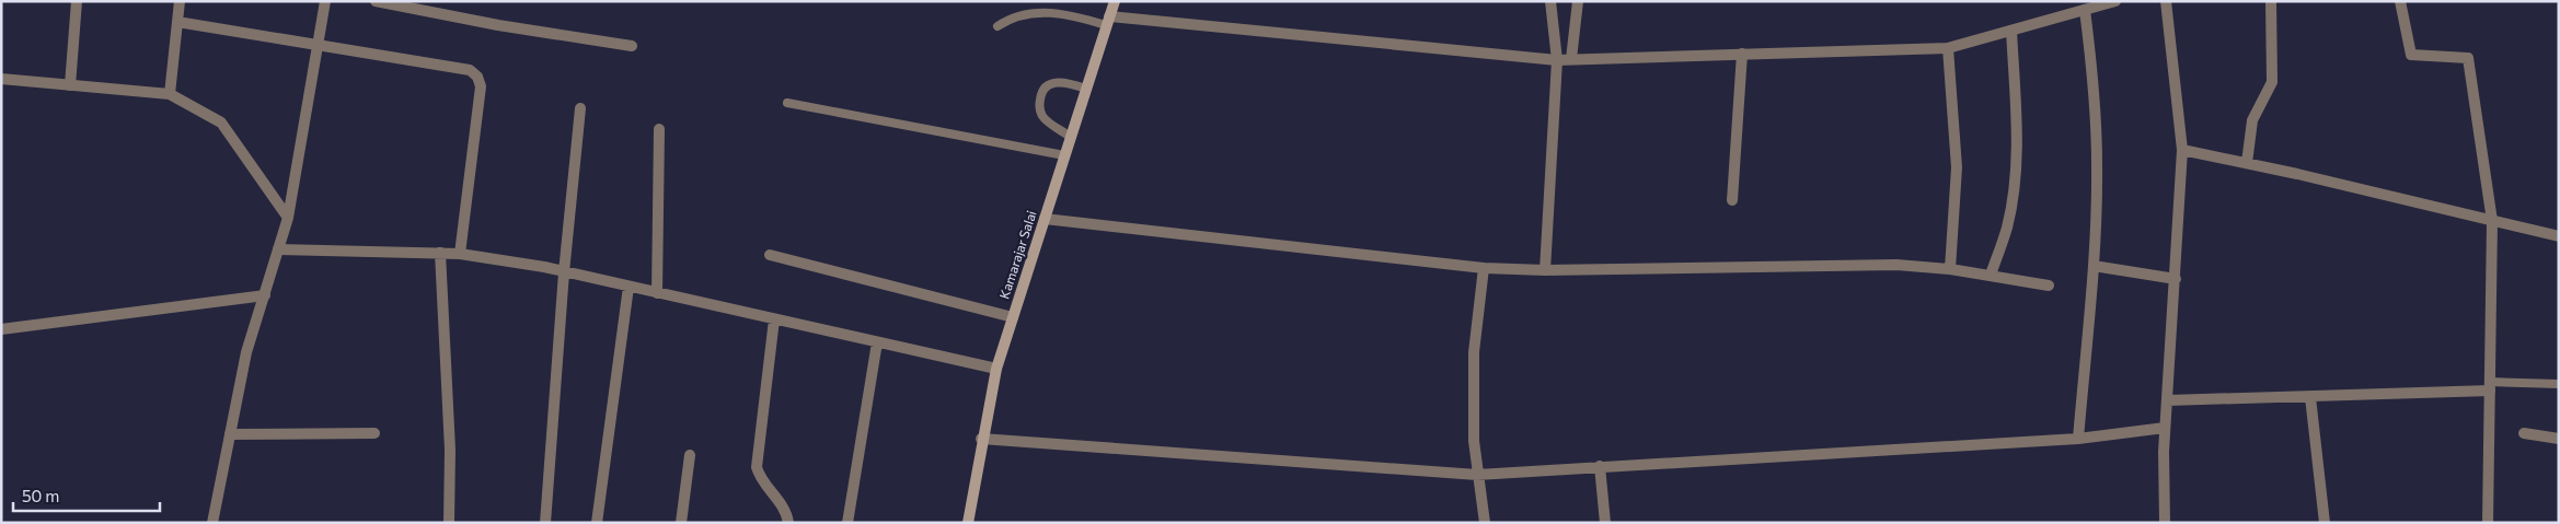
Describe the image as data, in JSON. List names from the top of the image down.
{
  "streets": {
    "main road": ["Kamarajar Salai"]
  },
  "scale_bar": "50 m"
}
